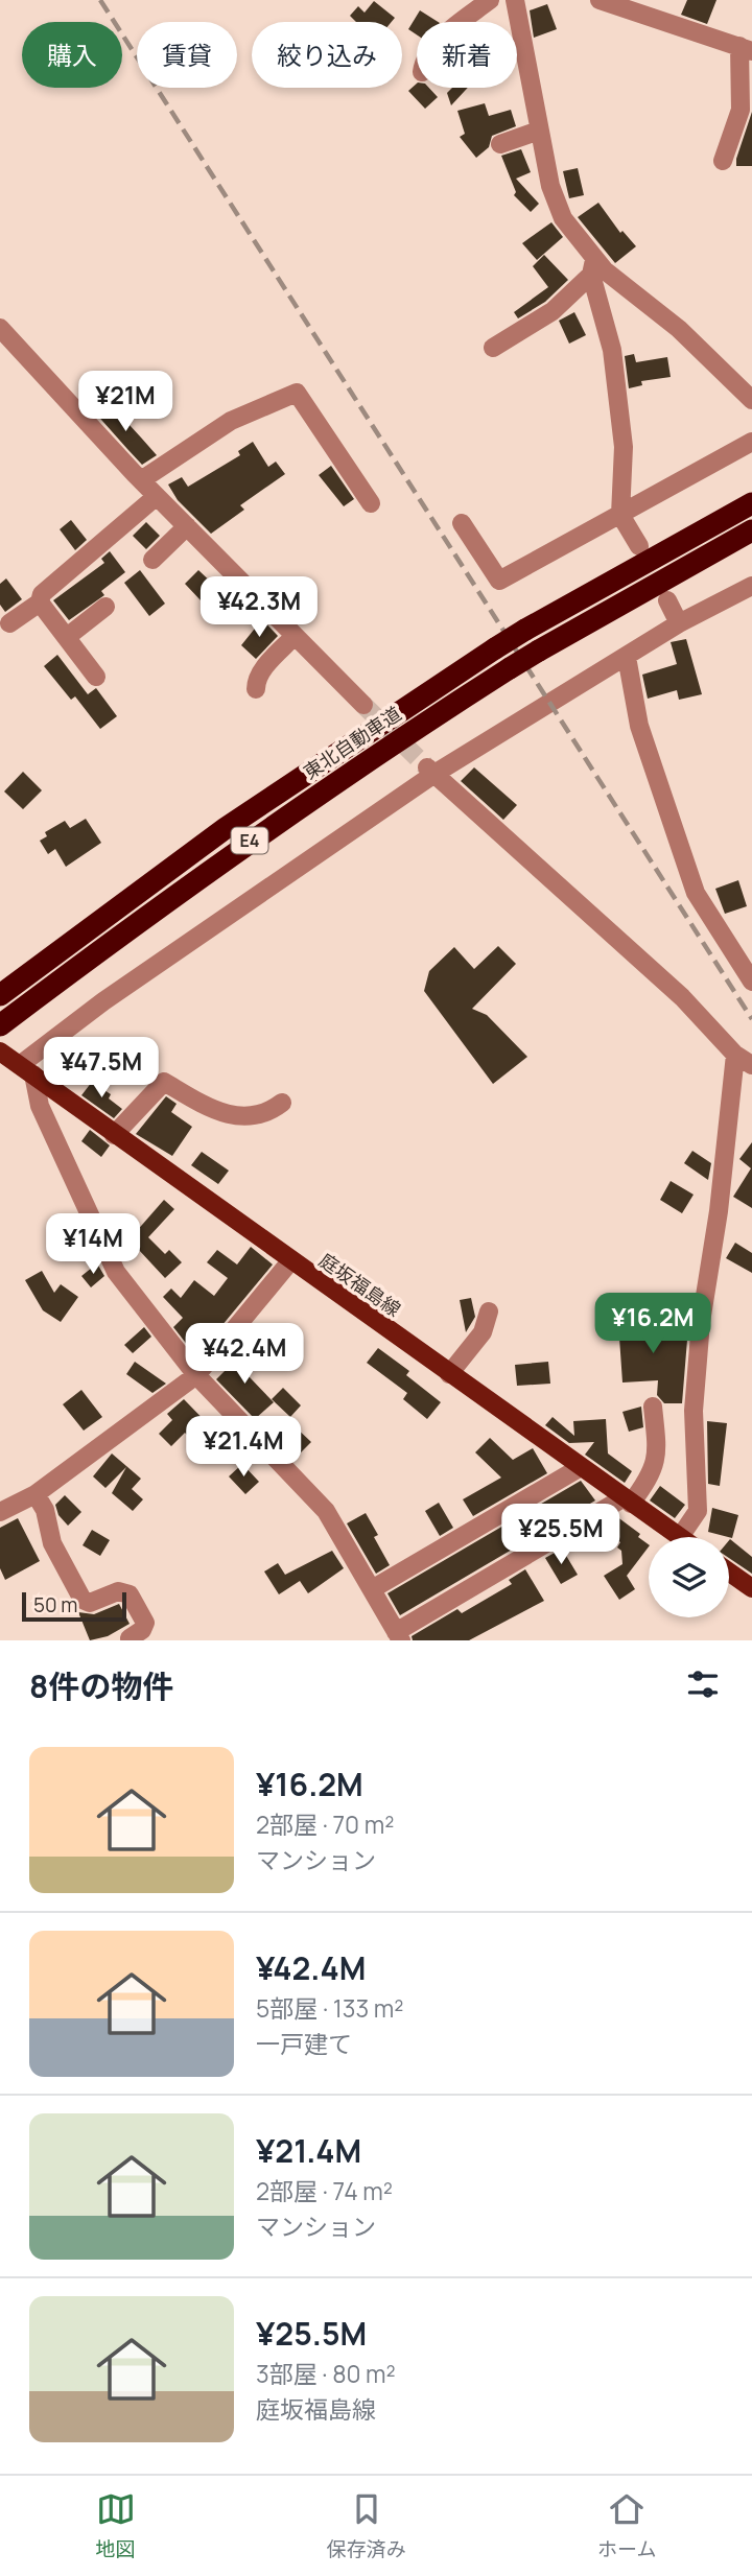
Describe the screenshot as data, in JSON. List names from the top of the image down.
{
  "streets": {
    "highway": ["東北自動車道", "E4"],
    "main road": ["庭坂福島線"]
  },
  "scale_bar": "50 m",
  "page": {
    "chip": [
      "購入",
      "賃貸",
      "絞り込み",
      "新着"
    ],
    "price": [
      "¥21M",
      "¥42.3M",
      "¥47.5M",
      "¥14M",
      "¥16.2M",
      "¥42.4M",
      "¥21.4M",
      "¥25.5M"
    ],
    "scale": "50 m",
    "heading": "8件の物件",
    "list": [
      {
        "name": "¥16.2M",
        "note": "2部屋 · 70 m² · マンション"
      },
      {
        "name": "¥42.4M",
        "note": "5部屋 · 133 m² · 一戸建て"
      },
      {
        "name": "¥21.4M",
        "note": "2部屋 · 74 m² · マンション"
      },
      {
        "name": "¥25.5M",
        "note": "3部屋 · 80 m² · 庭坂福島線"
      }
    ],
    "tabs": ["地図", "保存済み", "ホーム"]
  }
}
